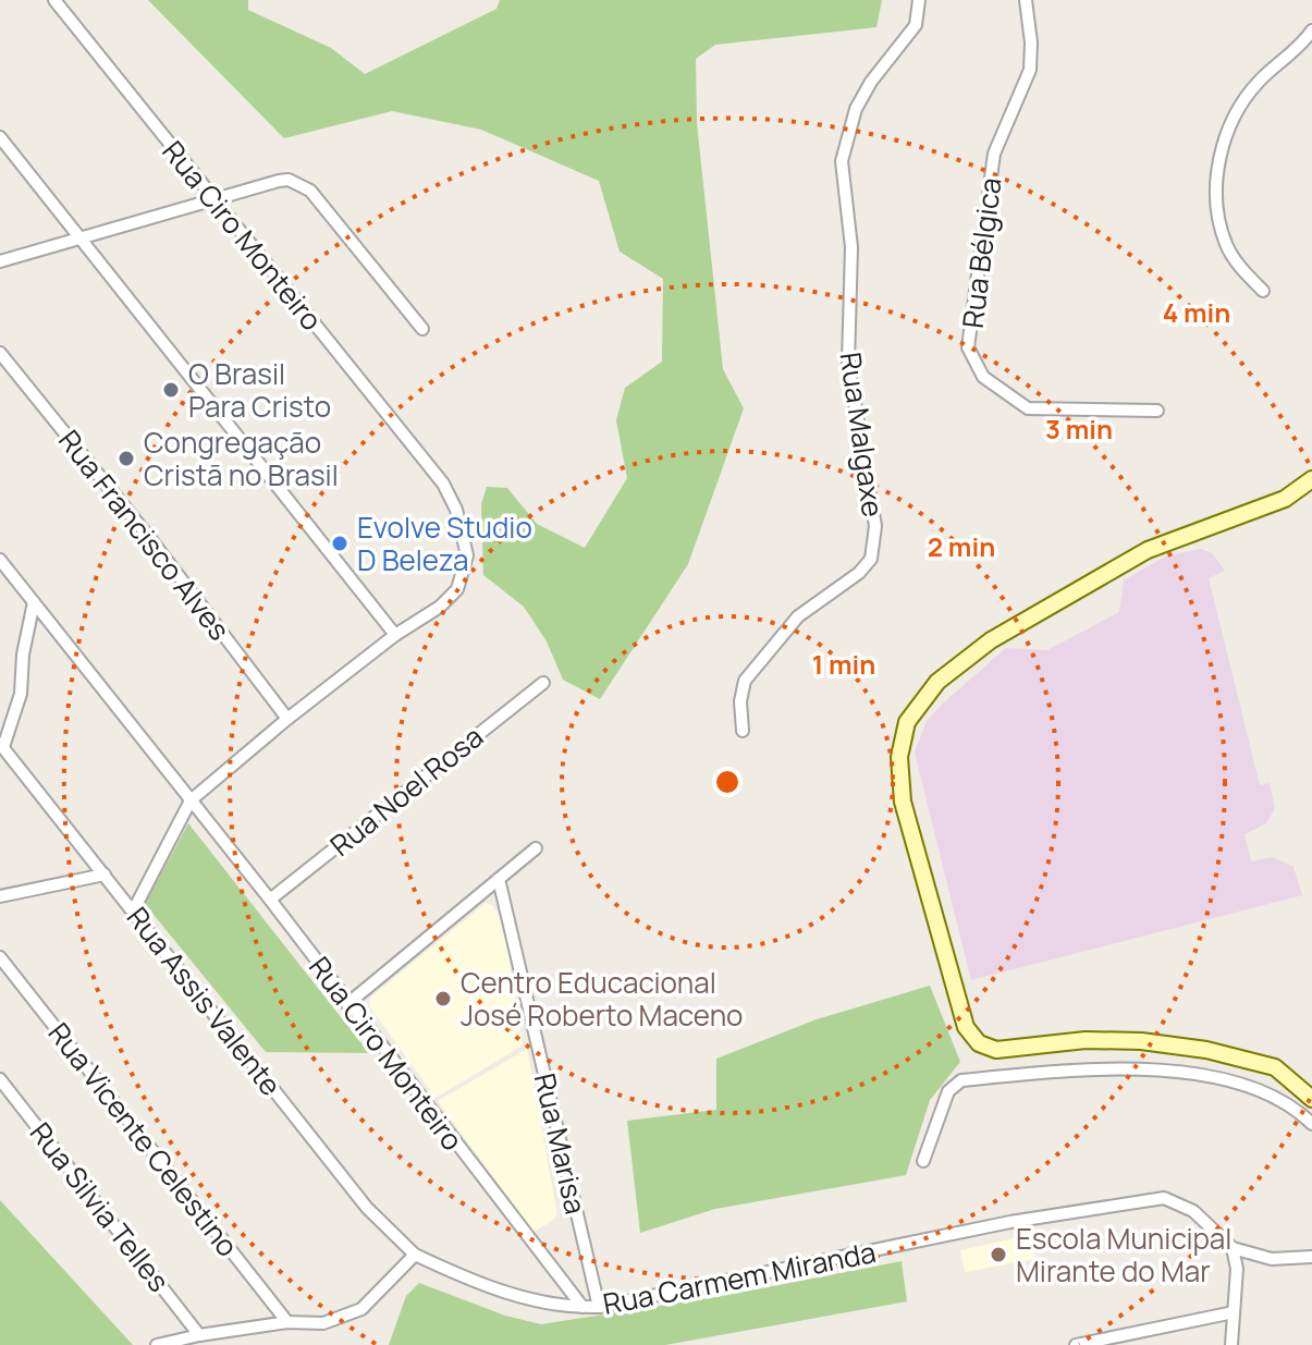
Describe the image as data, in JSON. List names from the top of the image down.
{
  "streets": {
    "street": [
      "Rua Ciro Monteiro",
      "Rua Bélgica",
      "Rua Malgaxe",
      "Rua Francisco Alves",
      "Rua Noel Rosa",
      "Rua Assis Valente",
      "Rua Vicente Celestino",
      "Rua Marisa",
      "Rua Silvia Telles",
      "Rua Carmem Miranda"
    ]
  },
  "crossings": [
    ["Rua Ciro Monteiro", "Rua Francisco Alves"],
    ["Rua Ciro Monteiro", "Rua Noel Rosa"],
    ["Rua Ciro Monteiro", "Rua Carmem Miranda"],
    ["Rua Assis Valente", "Rua Carmem Miranda"],
    ["Rua Marisa", "Rua Carmem Miranda"]
  ],
  "places": [
    "O Brasil Para Cristo",
    "Congregação Cristã no Brasil",
    "Evolve Studio D Beleza",
    "Centro Educacional José Roberto Maceno",
    "Escola Municipal Mirante do Mar"
  ],
  "rings": [
    "4 min",
    "3 min",
    "2 min",
    "1 min"
  ]
}
